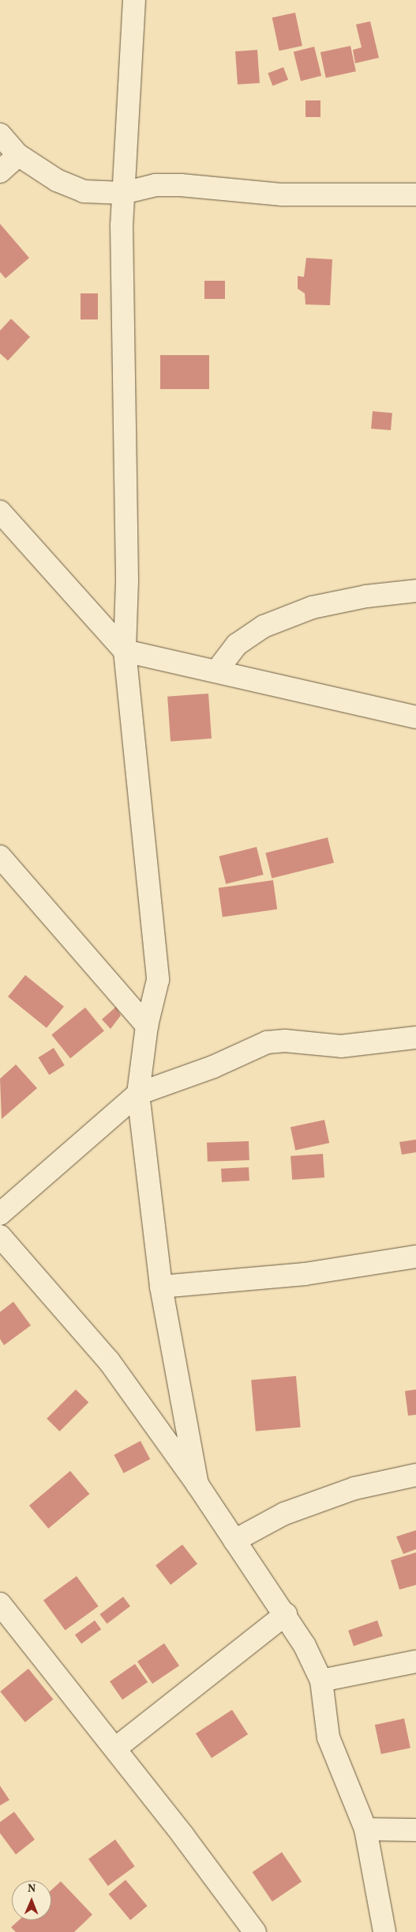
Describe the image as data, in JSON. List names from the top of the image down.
{
  "north": "top"
}
